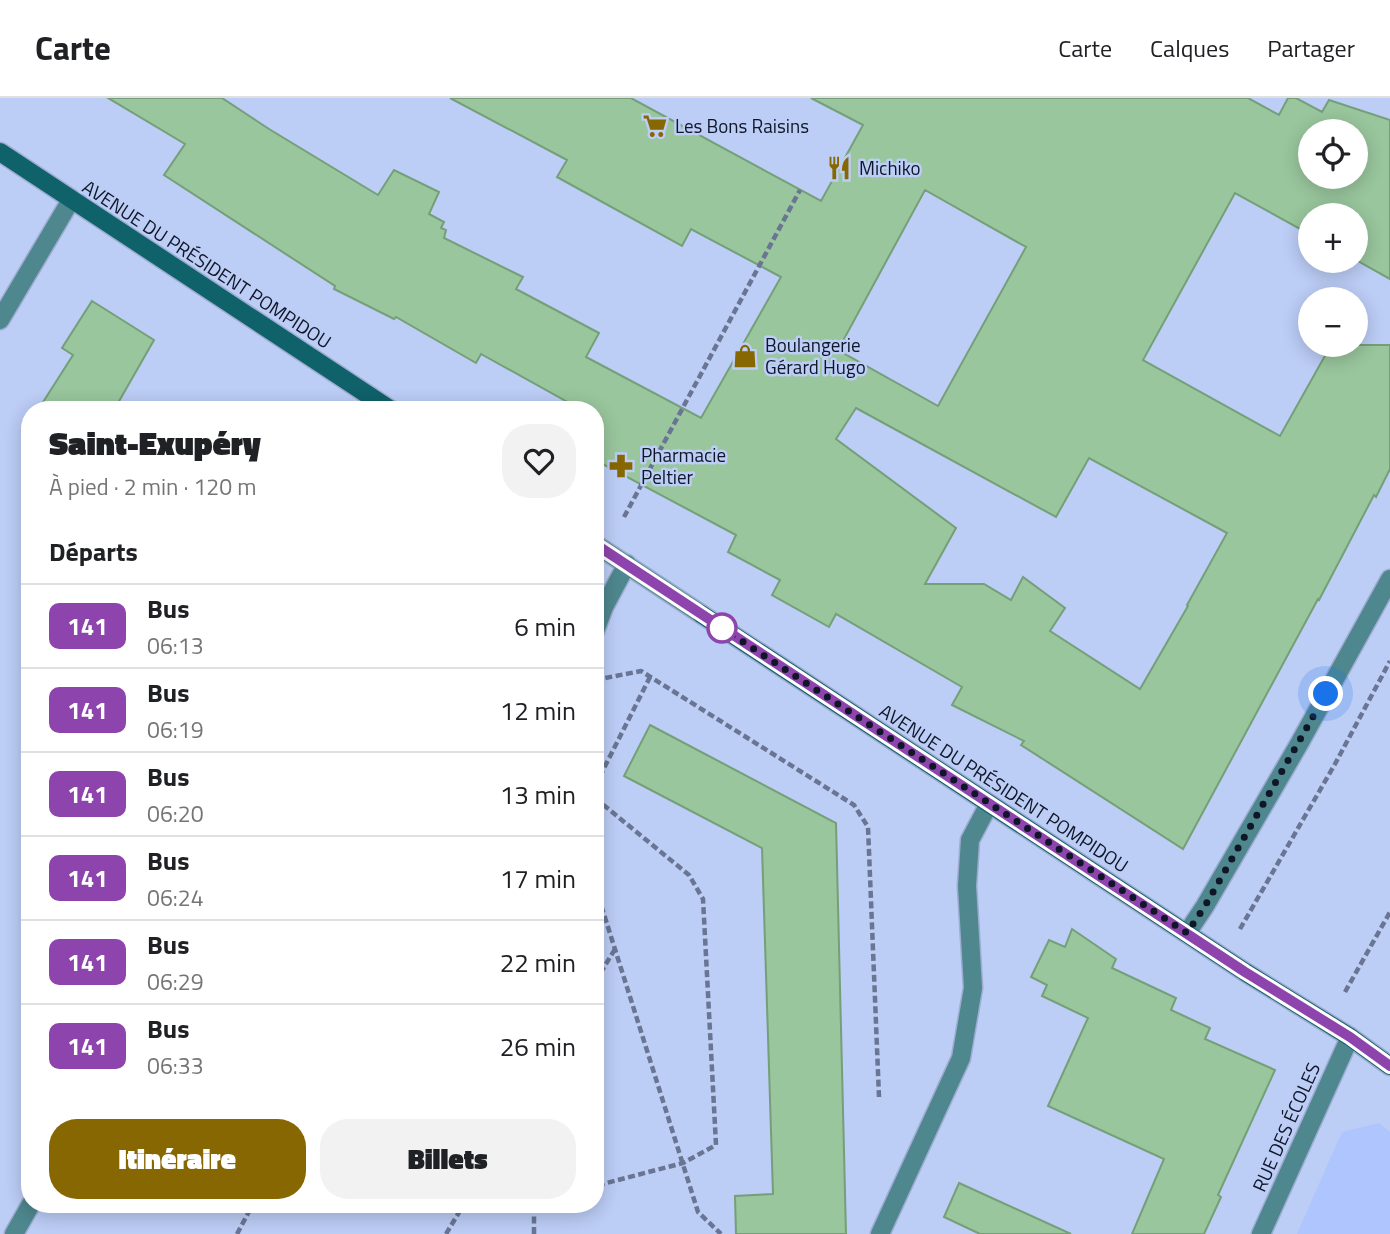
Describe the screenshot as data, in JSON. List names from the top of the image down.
{
  "streets": {
    "street": ["AVENUE DU PRÉSIDENT POMPIDOU", "RUE DES ÉCOLES"]
  },
  "crossings": [
    ["AVENUE DU PRÉSIDENT POMPIDOU", "RUE DES ÉCOLES"]
  ],
  "places": {
    "supermarket": ["Les Bons Raisins"],
    "restaurant": ["Michiko"],
    "shop": ["Boulangerie Gérard Hugo"],
    "pharmacy": ["Pharmacie Peltier"]
  },
  "lines": ["bus line 141"],
  "page": {
    "header": "Carte",
    "nav": ["Carte", "Calques", "Partager"],
    "map_buttons": ["+", "−"],
    "heading": [
      ["Saint-Exupéry", "À pied · 2 min · 120 m"],
      "Départs"
    ],
    "list": [
      {
        "mark": "141",
        "name": "Bus",
        "note": "06:13",
        "value": "6 min"
      },
      {
        "mark": "141",
        "name": "Bus",
        "note": "06:19",
        "value": "12 min"
      },
      {
        "mark": "141",
        "name": "Bus",
        "note": "06:20",
        "value": "13 min"
      },
      {
        "mark": "141",
        "name": "Bus",
        "note": "06:24",
        "value": "17 min"
      },
      {
        "mark": "141",
        "name": "Bus",
        "note": "06:29",
        "value": "22 min"
      },
      {
        "mark": "141",
        "name": "Bus",
        "note": "06:33",
        "value": "26 min"
      }
    ],
    "buttons": ["Itinéraire", "Billets"]
  }
}
